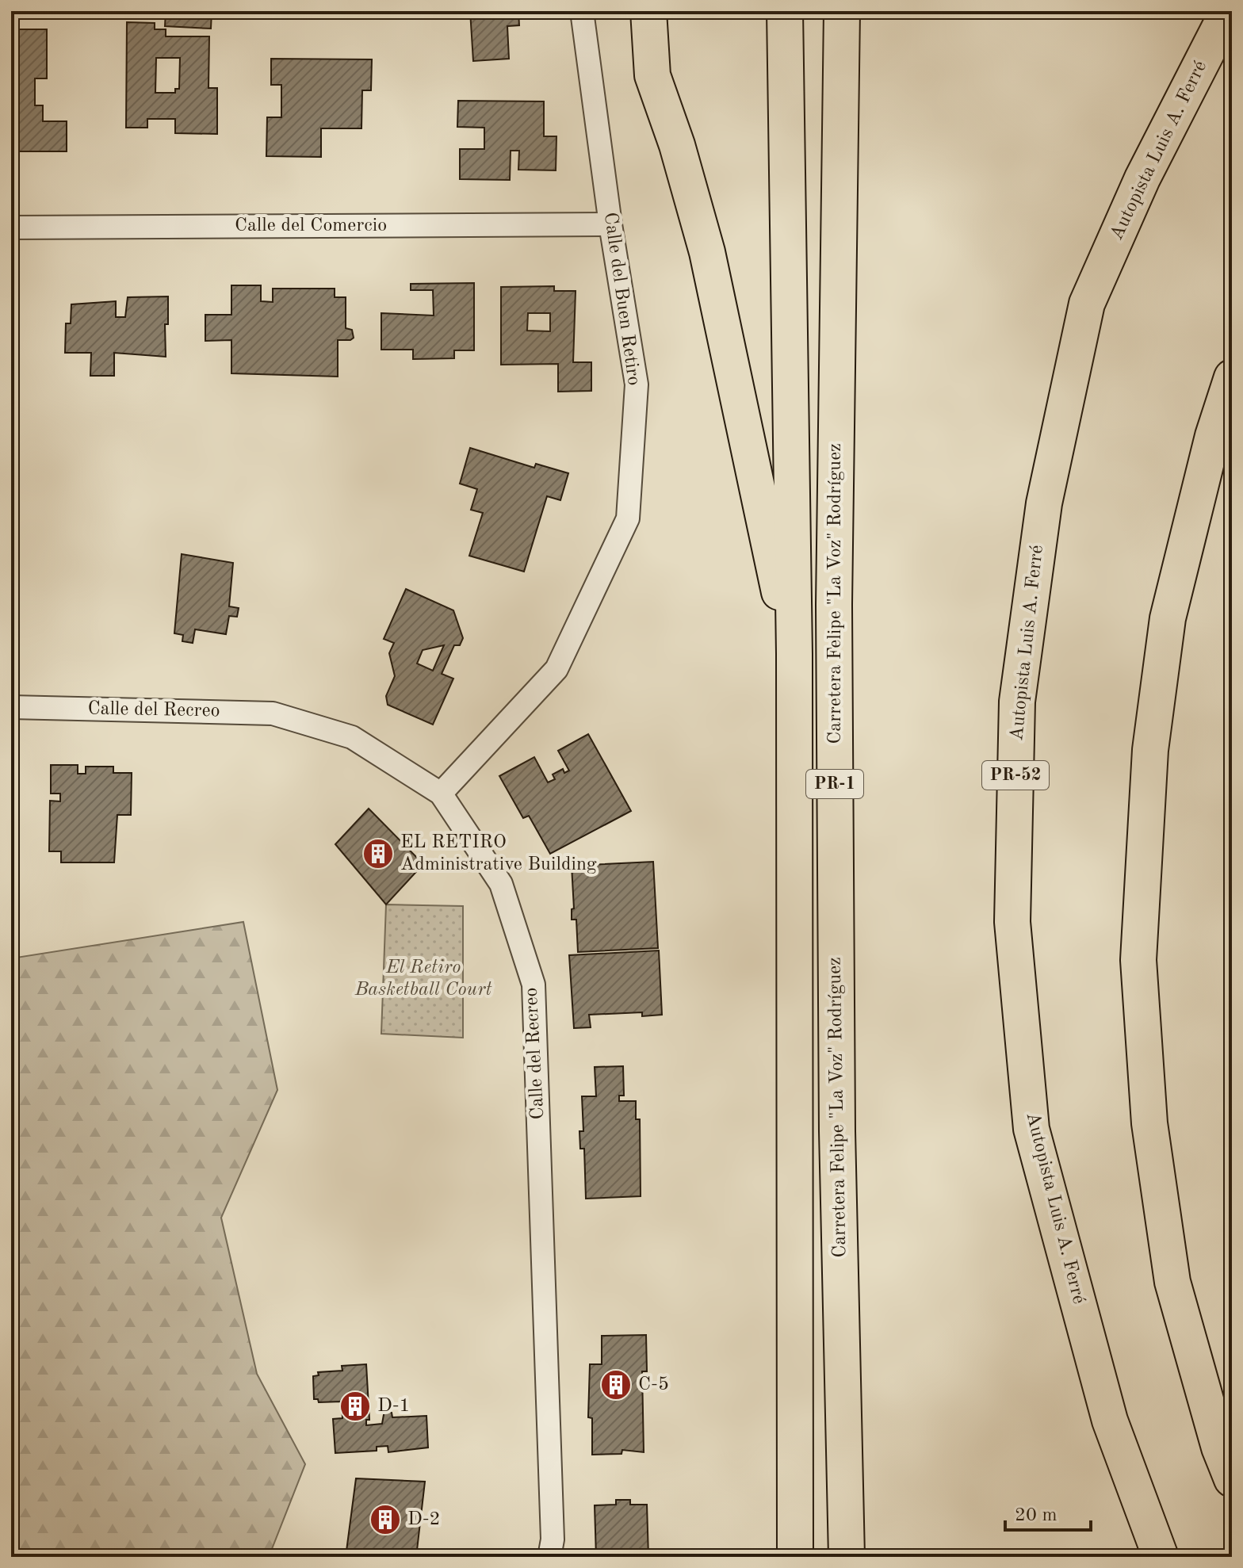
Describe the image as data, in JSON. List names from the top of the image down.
{
  "streets": {
    "highway": [
      "Autopista Luis A. Ferré",
      "Carretera Felipe \"La Voz\" Rodríguez",
      "PR-52",
      "PR-1"
    ],
    "street": ["Calle del Comercio", "Calle del Buen Retiro", "Calle del Recreo"]
  },
  "crossings": [
    ["Calle del Comercio", "Calle del Buen Retiro"],
    ["Calle del Buen Retiro", "Calle del Recreo"]
  ],
  "parks": ["El Retiro Basketball Court"],
  "places": {
    "building": [
      "EL RETIRO Administrative Building",
      "C-5",
      "D-1",
      "D-2"
    ]
  },
  "scale_bar": "20 m"
}
